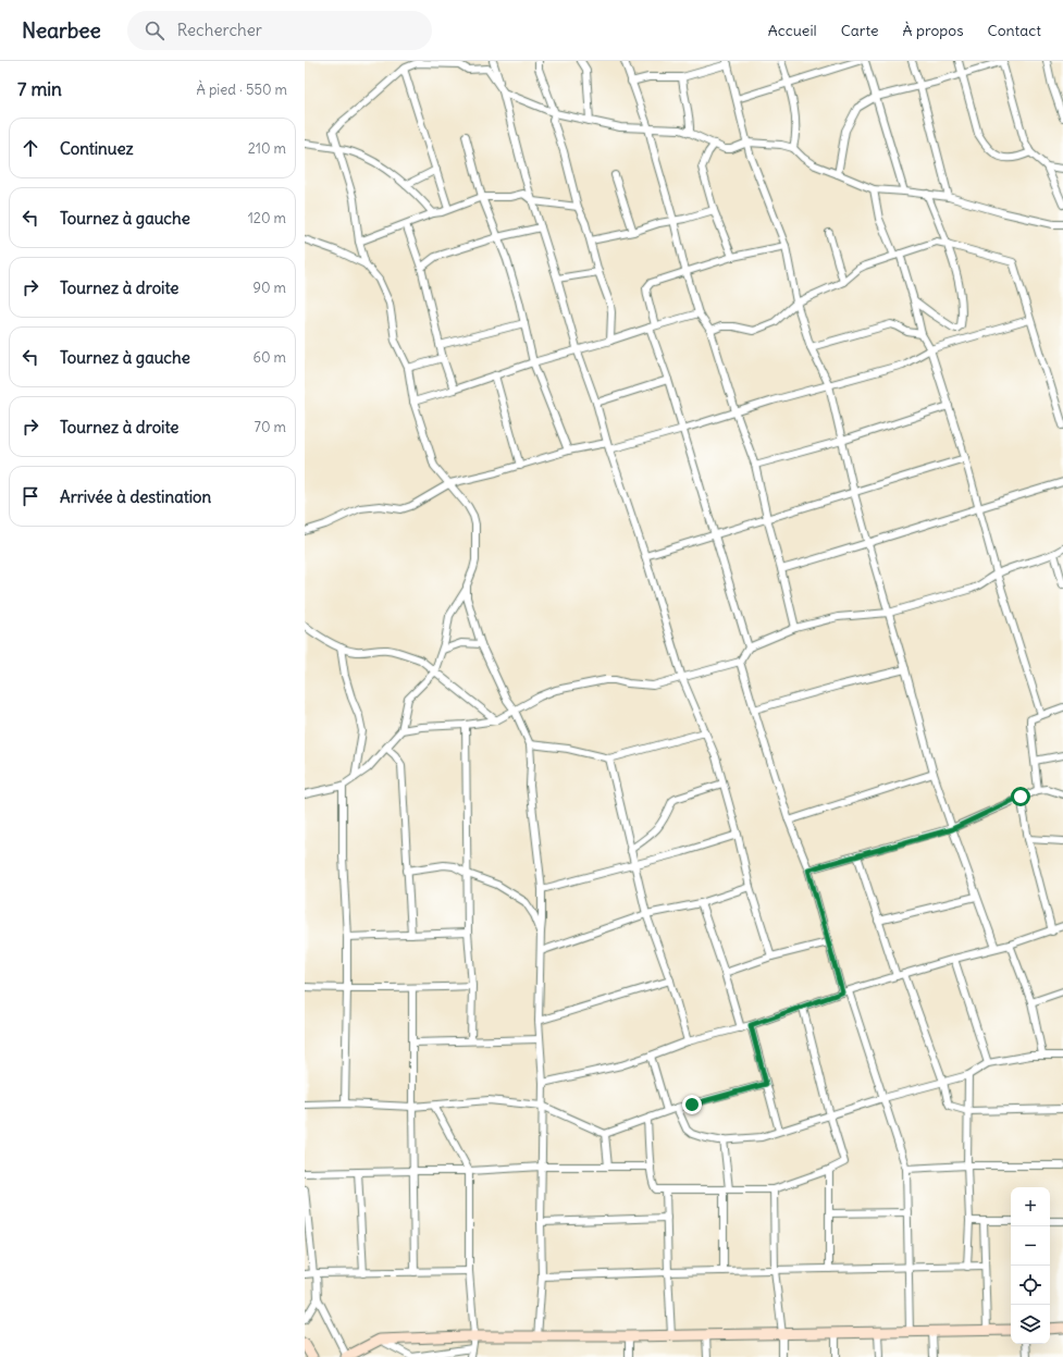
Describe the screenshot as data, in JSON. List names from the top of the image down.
{
  "page": {
    "header": "Nearbee",
    "search": "Rechercher",
    "nav": [
      "Accueil",
      "Carte",
      "À propos",
      "Contact"
    ],
    "heading": ["7 min", "À pied · 550 m"],
    "list": [
      ["Continuez", "210 m"],
      ["Tournez à gauche", "120 m"],
      ["Tournez à droite", "90 m"],
      ["Tournez à gauche", "60 m"],
      ["Tournez à droite", "70 m"],
      "Arrivée à destination"
    ],
    "map_buttons": ["+", "−"]
  }
}
